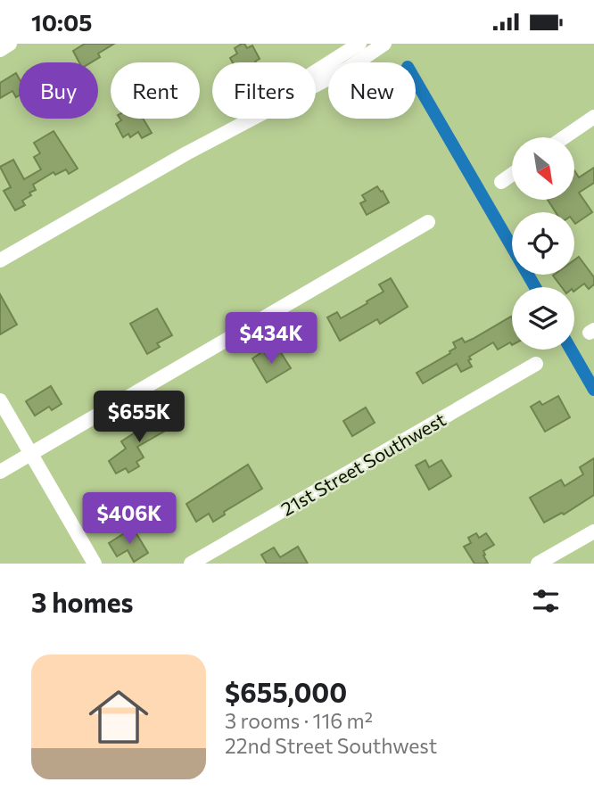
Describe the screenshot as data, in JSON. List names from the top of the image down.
{
  "streets": {
    "street": ["21st Street Southwest"]
  },
  "north": "bottom right",
  "page": {
    "status": "10:05",
    "chip": [
      "Buy",
      "Rent",
      "Filters",
      "New"
    ],
    "price": ["$434K", "$655K", "$406K"],
    "heading": "3 homes",
    "list": [
      {
        "name": "$655,000",
        "note": "3 rooms · 116 m² · 22nd Street Southwest"
      }
    ]
  }
}
